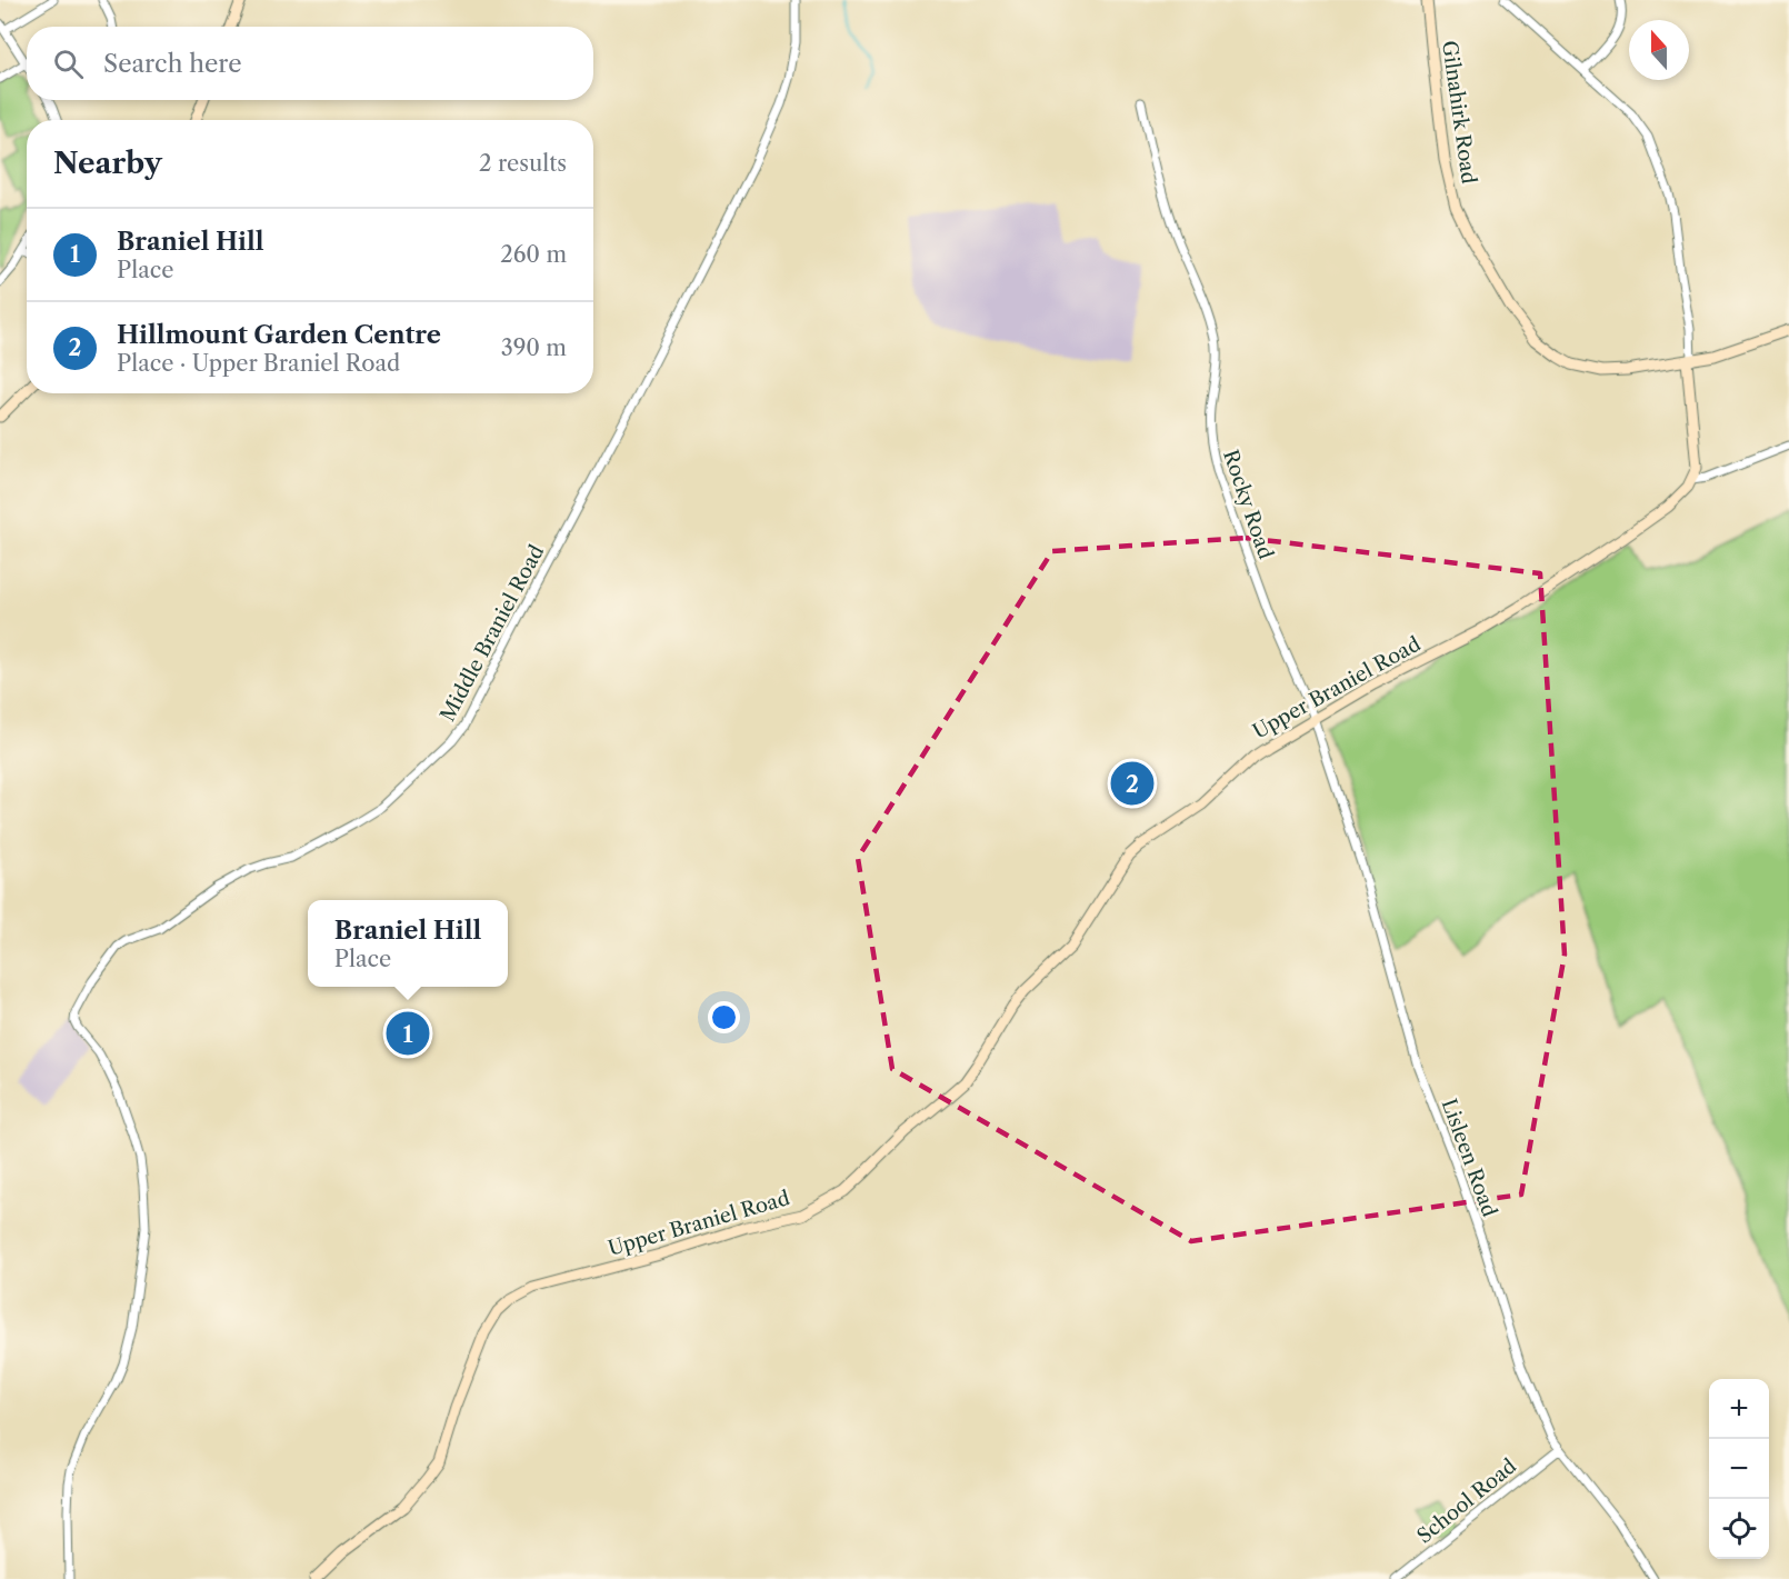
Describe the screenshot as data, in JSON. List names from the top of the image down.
{
  "streets": {
    "street": [
      "Gilnahirk Road",
      "Rocky Road",
      "Middle Braniel Road",
      "Upper Braniel Road",
      "Lisleen Road",
      "School Road"
    ]
  },
  "crossings": [
    ["Rocky Road", "Upper Braniel Road"],
    ["Rocky Road", "Lisleen Road"],
    ["Upper Braniel Road", "Lisleen Road"],
    ["Lisleen Road", "School Road"]
  ],
  "north": "top",
  "page": {
    "search": "Search here",
    "heading": ["Nearby", "2 results"],
    "list": [
      {
        "mark": "1",
        "name": "Braniel Hill",
        "note": "Place",
        "value": "260 m"
      },
      {
        "mark": "2",
        "name": "Hillmount Garden Centre",
        "note": "Place · Upper Braniel Road",
        "value": "390 m"
      }
    ],
    "pins": ["2", "1"],
    "popup": ["Braniel Hill", "Place"],
    "map_buttons": ["+", "−"]
  }
}
